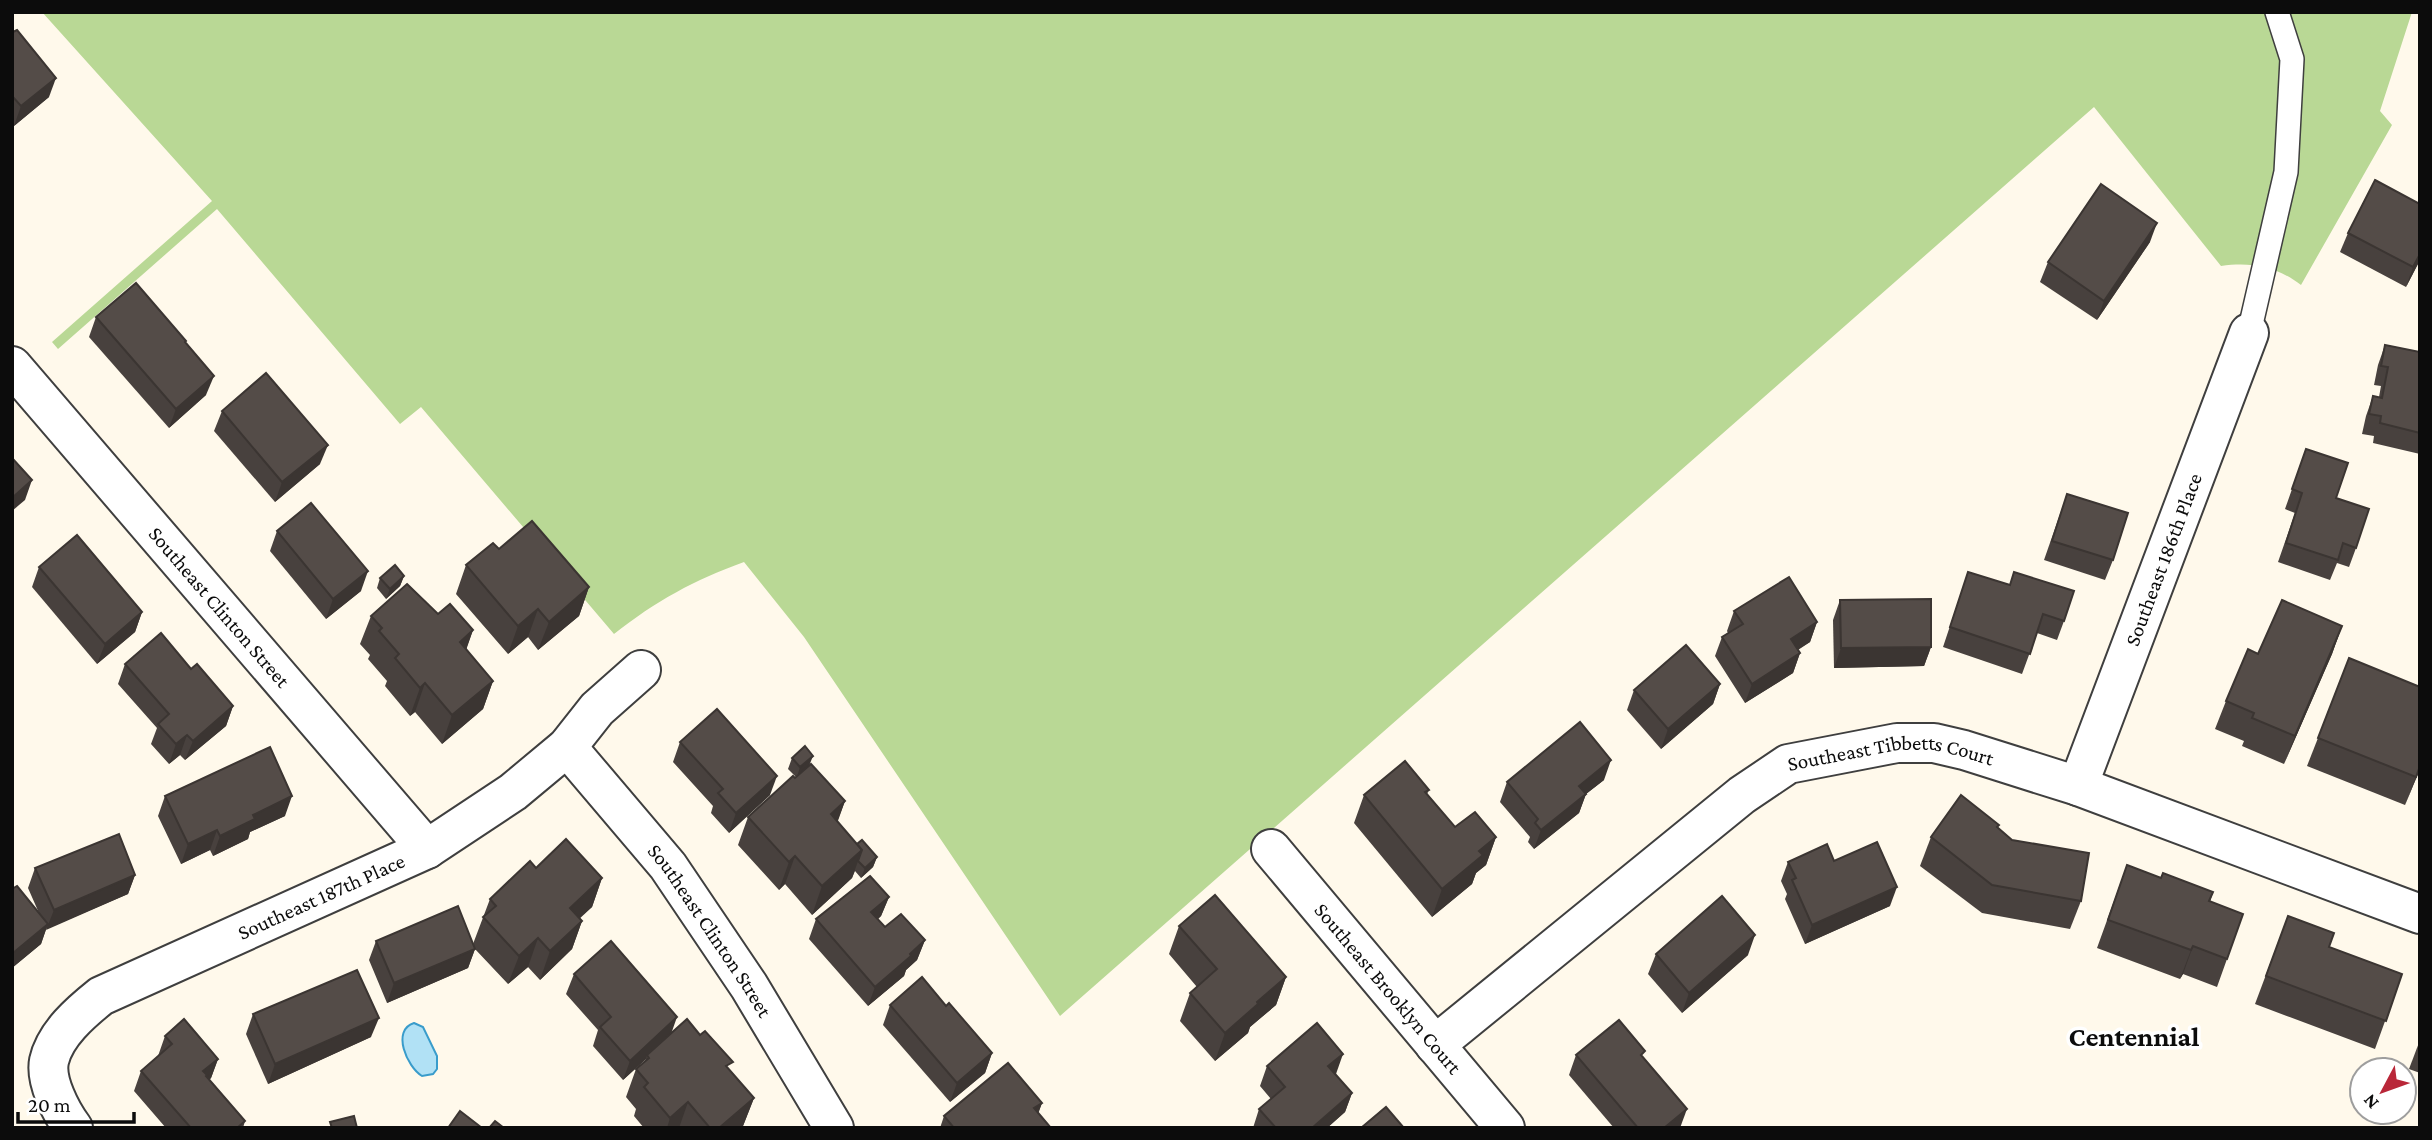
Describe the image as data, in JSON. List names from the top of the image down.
{
  "streets": {
    "street": [
      "Southeast 186th Place",
      "Southeast Clinton Street",
      "Southeast Tibbetts Court",
      "Southeast 187th Place",
      "Southeast Brooklyn Court"
    ]
  },
  "crossings": [
    ["Southeast 186th Place", "Southeast Tibbetts Court"],
    ["Southeast Clinton Street", "Southeast 187th Place"],
    ["Southeast Tibbetts Court", "Southeast Brooklyn Court"]
  ],
  "districts": ["Centennial"],
  "scale_bar": "20 m",
  "north": "bottom left"
}
